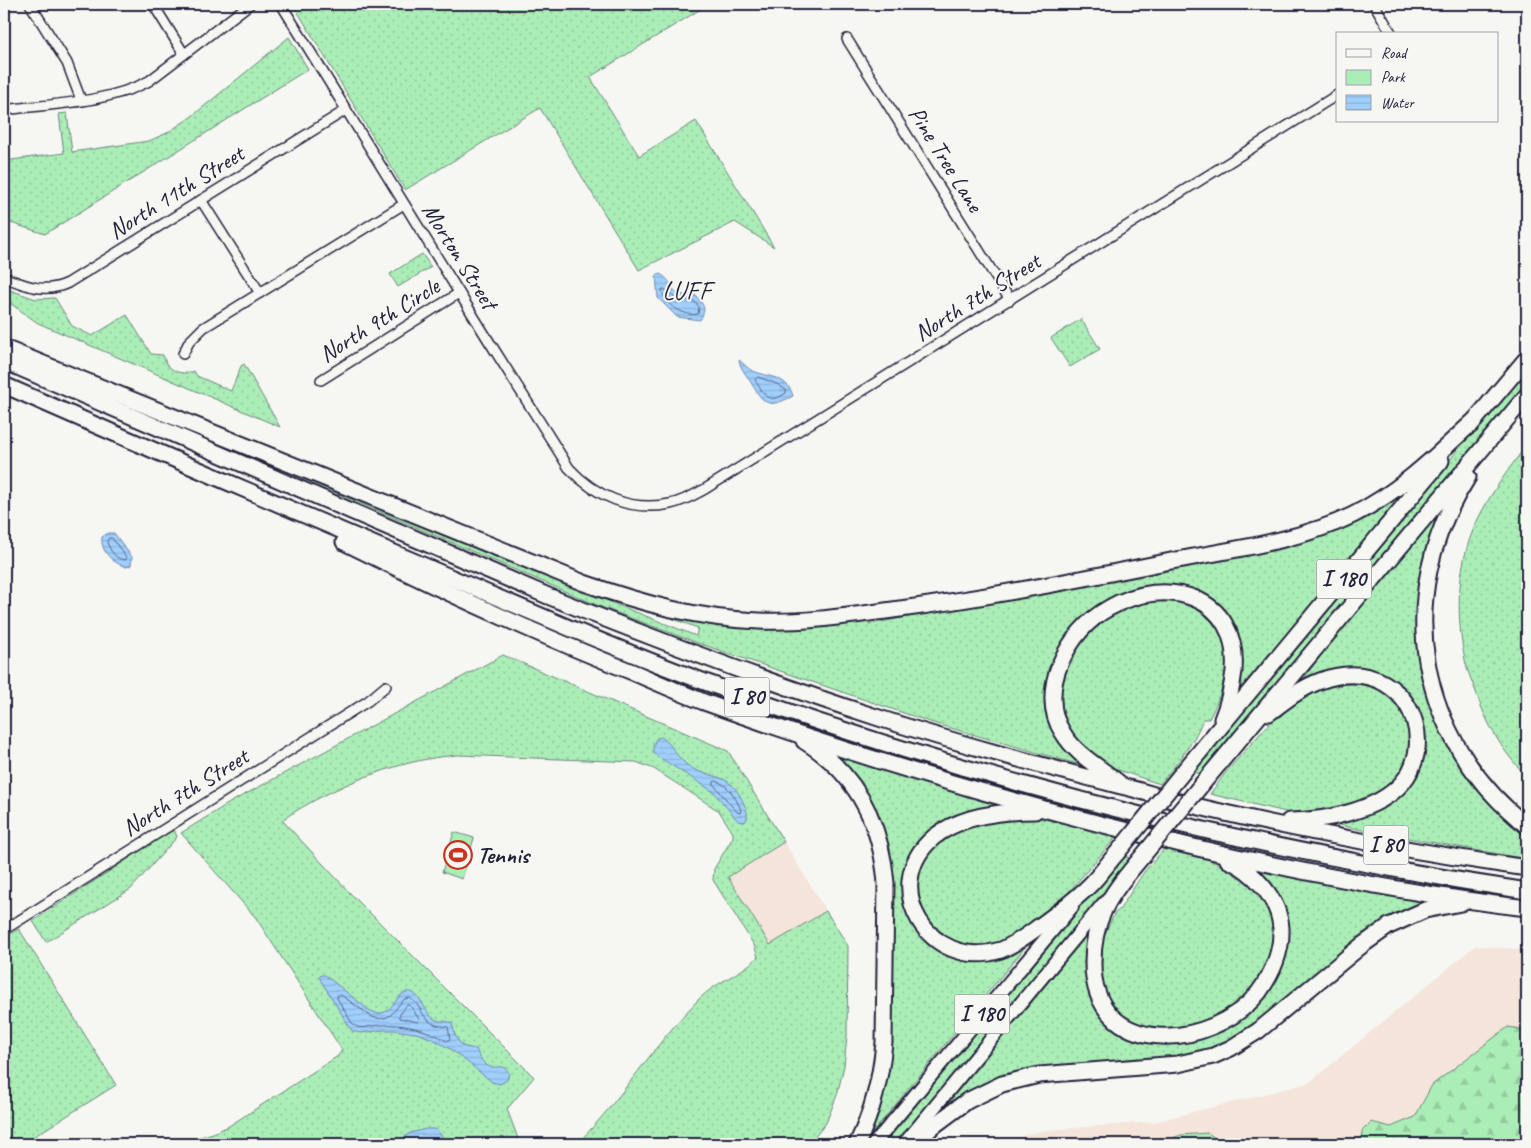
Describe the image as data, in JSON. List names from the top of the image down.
{
  "streets": {
    "highway": ["I 180", "I 80"],
    "street": [
      "Pine Tree Lane",
      "North 11th Street",
      "Morton Street",
      "North 7th Street",
      "North 9th Circle"
    ]
  },
  "crossings": [
    ["Pine Tree Lane", "North 7th Street"],
    ["North 11th Street", "Morton Street"],
    ["Morton Street", "North 7th Street"],
    ["Morton Street", "North 9th Circle"]
  ],
  "districts": ["LUFF"],
  "places": {
    "sports": ["Tennis"]
  },
  "legend": ["Road", "Park", "Water"]
}
